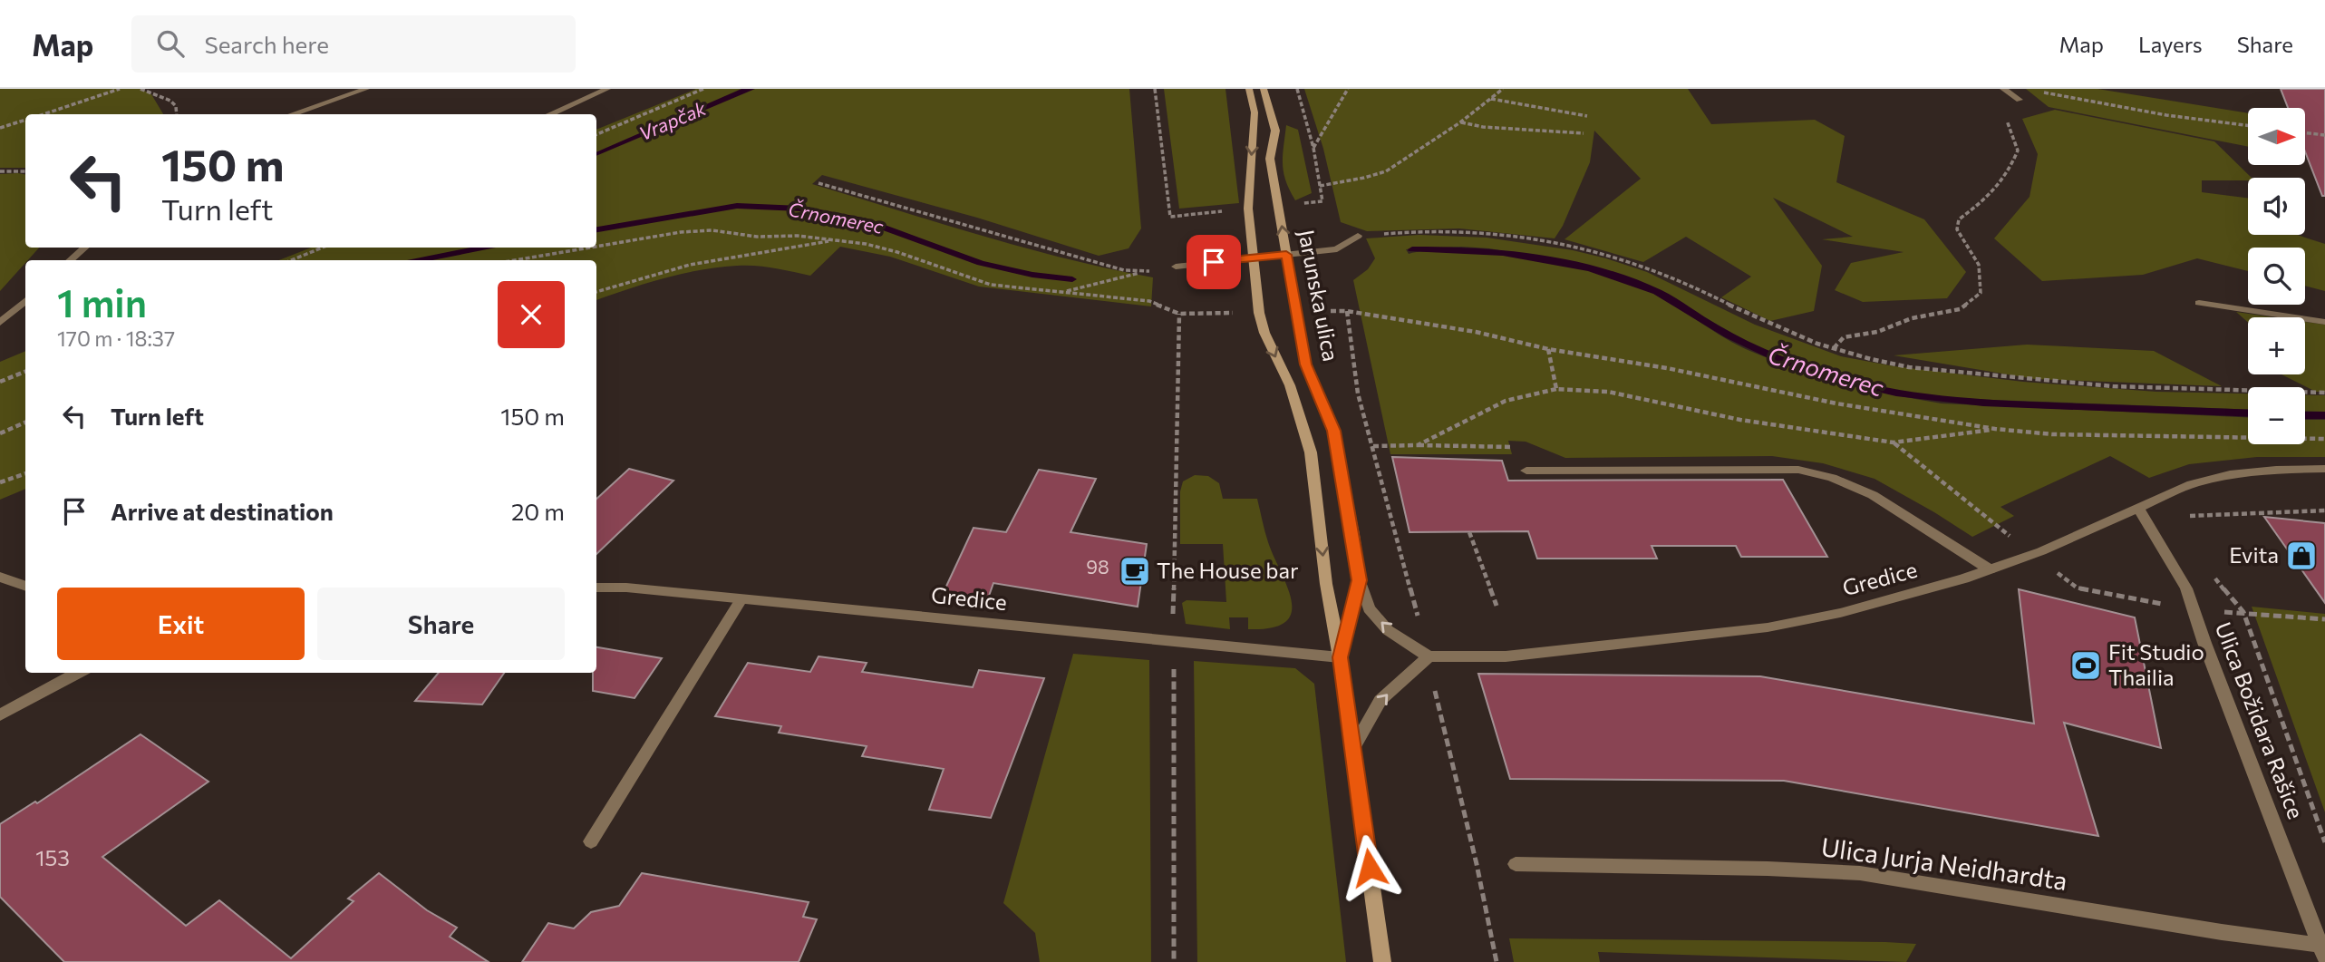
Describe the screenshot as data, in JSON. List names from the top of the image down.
{
  "streets": {
    "street": [
      "Jarunska ulica",
      "Gredice",
      "Ulica Božidara Rašice",
      "Ulica Jurja Neidhardta"
    ]
  },
  "crossings": [
    ["Jarunska ulica", "Gredice"],
    ["Gredice", "Ulica Božidara Rašice"],
    ["Ulica Božidara Rašice", "Ulica Jurja Neidhardta"]
  ],
  "water": ["Vrapčak", "Črnomerec"],
  "places": {
    "shop": ["Evita"],
    "cafe": ["The House bar"],
    "sports": ["Fit Studio Thailia"]
  },
  "house_numbers": ["98", "153"],
  "north": "right",
  "page": {
    "header": "Map",
    "search": "Search here",
    "nav": ["Map", "Layers", "Share"],
    "map_buttons": ["+", "−"],
    "turn": ["150 m", "Turn left"],
    "heading": ["1 min", "170 m · 18:37"],
    "list": [
      {
        "name": "Turn left",
        "value": "150 m"
      },
      {
        "name": "Arrive at destination",
        "value": "20 m"
      }
    ],
    "buttons": ["Exit", "Share"]
  }
}
